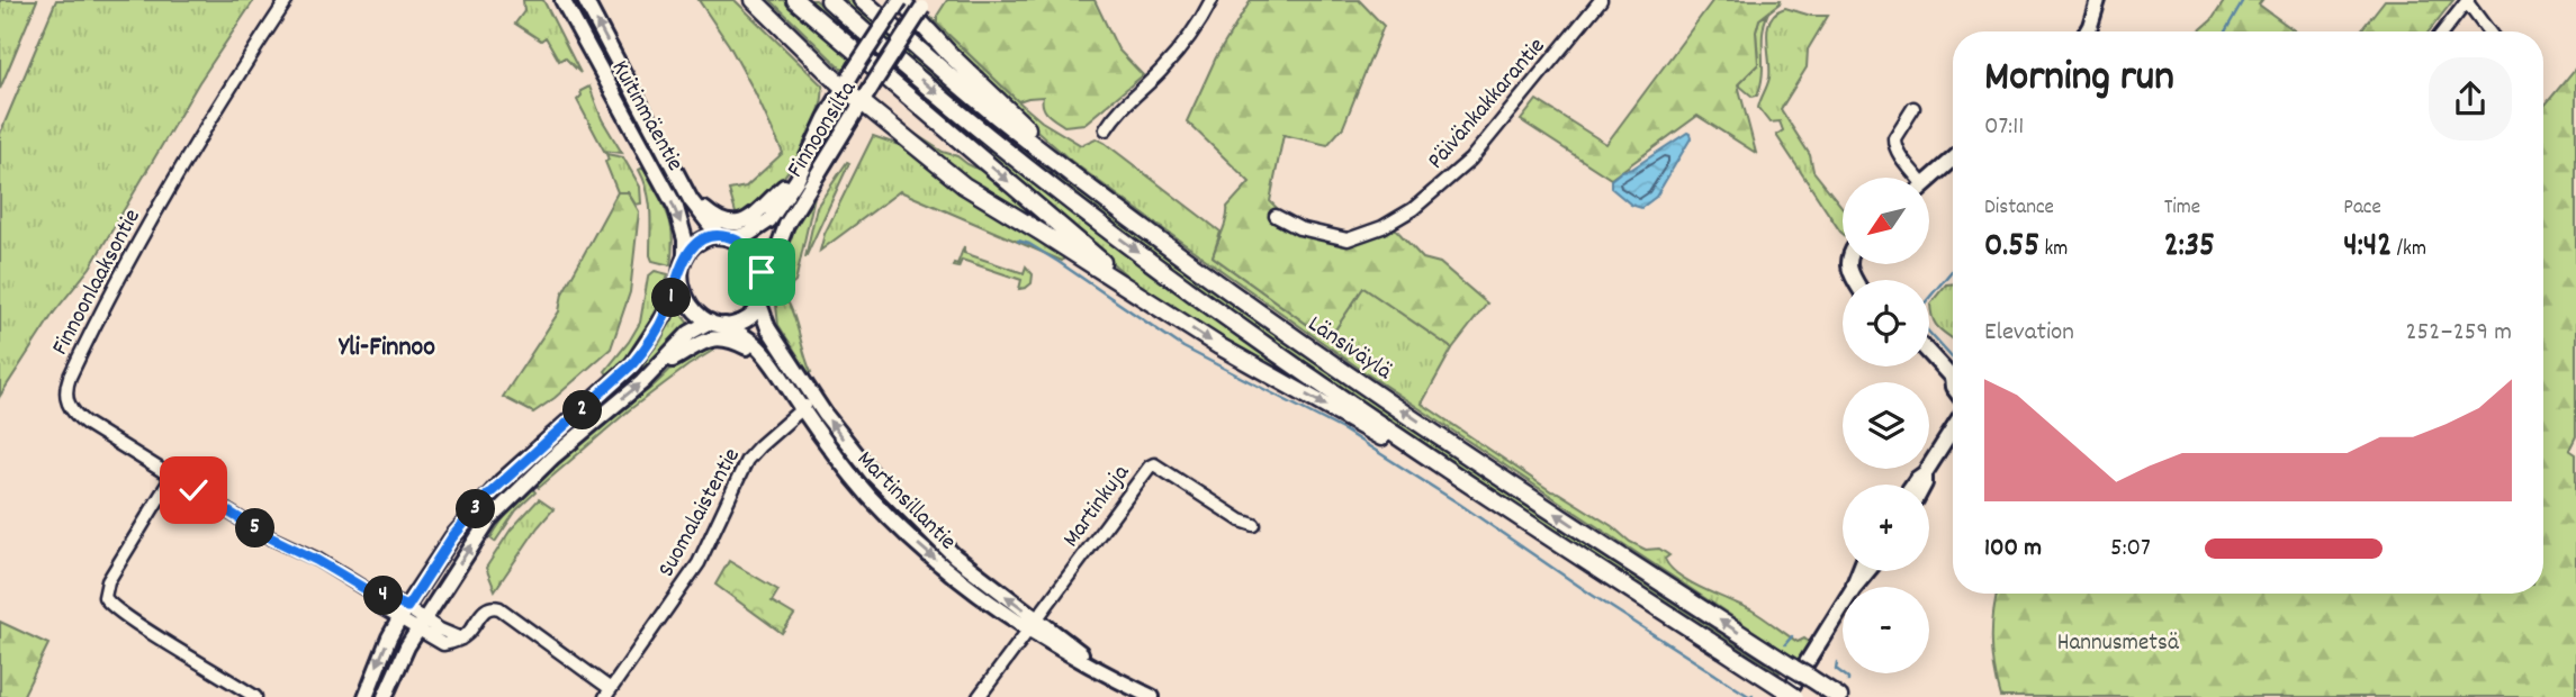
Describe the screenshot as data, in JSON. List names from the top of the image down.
{
  "streets": {
    "highway": ["Länsiväylä"],
    "main road": ["Kuitinmäentie", "Finnoonsilta", "Martinsillantie"],
    "street": [
      "Päivänkakkarantie",
      "Finnoonlaaksontie",
      "Martinkuja",
      "Suomalaistentie"
    ]
  },
  "crossings": [
    ["Kuitinmäentie", "Finnoonsilta"],
    ["Kuitinmäentie", "Martinsillantie"],
    ["Finnoonsilta", "Martinsillantie"],
    ["Finnoonlaaksontie", "Suomalaistentie"],
    ["Martinsillantie", "Martinkuja"],
    ["Martinsillantie", "Suomalaistentie"]
  ],
  "districts": ["Yli-Finnoo"],
  "parks": ["Hannusmetsä"],
  "north": "bottom left",
  "page": {
    "heading": ["Morning run", "07:11"],
    "stats": [
      ["Distance", "0.55 km"],
      ["Time", "2:35"],
      ["Pace", "4:42 /km"]
    ],
    "map_buttons": ["+", "−"],
    "pins": [
      "1",
      "2",
      "3",
      "5",
      "4"
    ],
    "chart": ["Elevation", "252–259 m"],
    "list": [
      {
        "name": "100 m",
        "note": "5:07"
      }
    ]
  }
}
